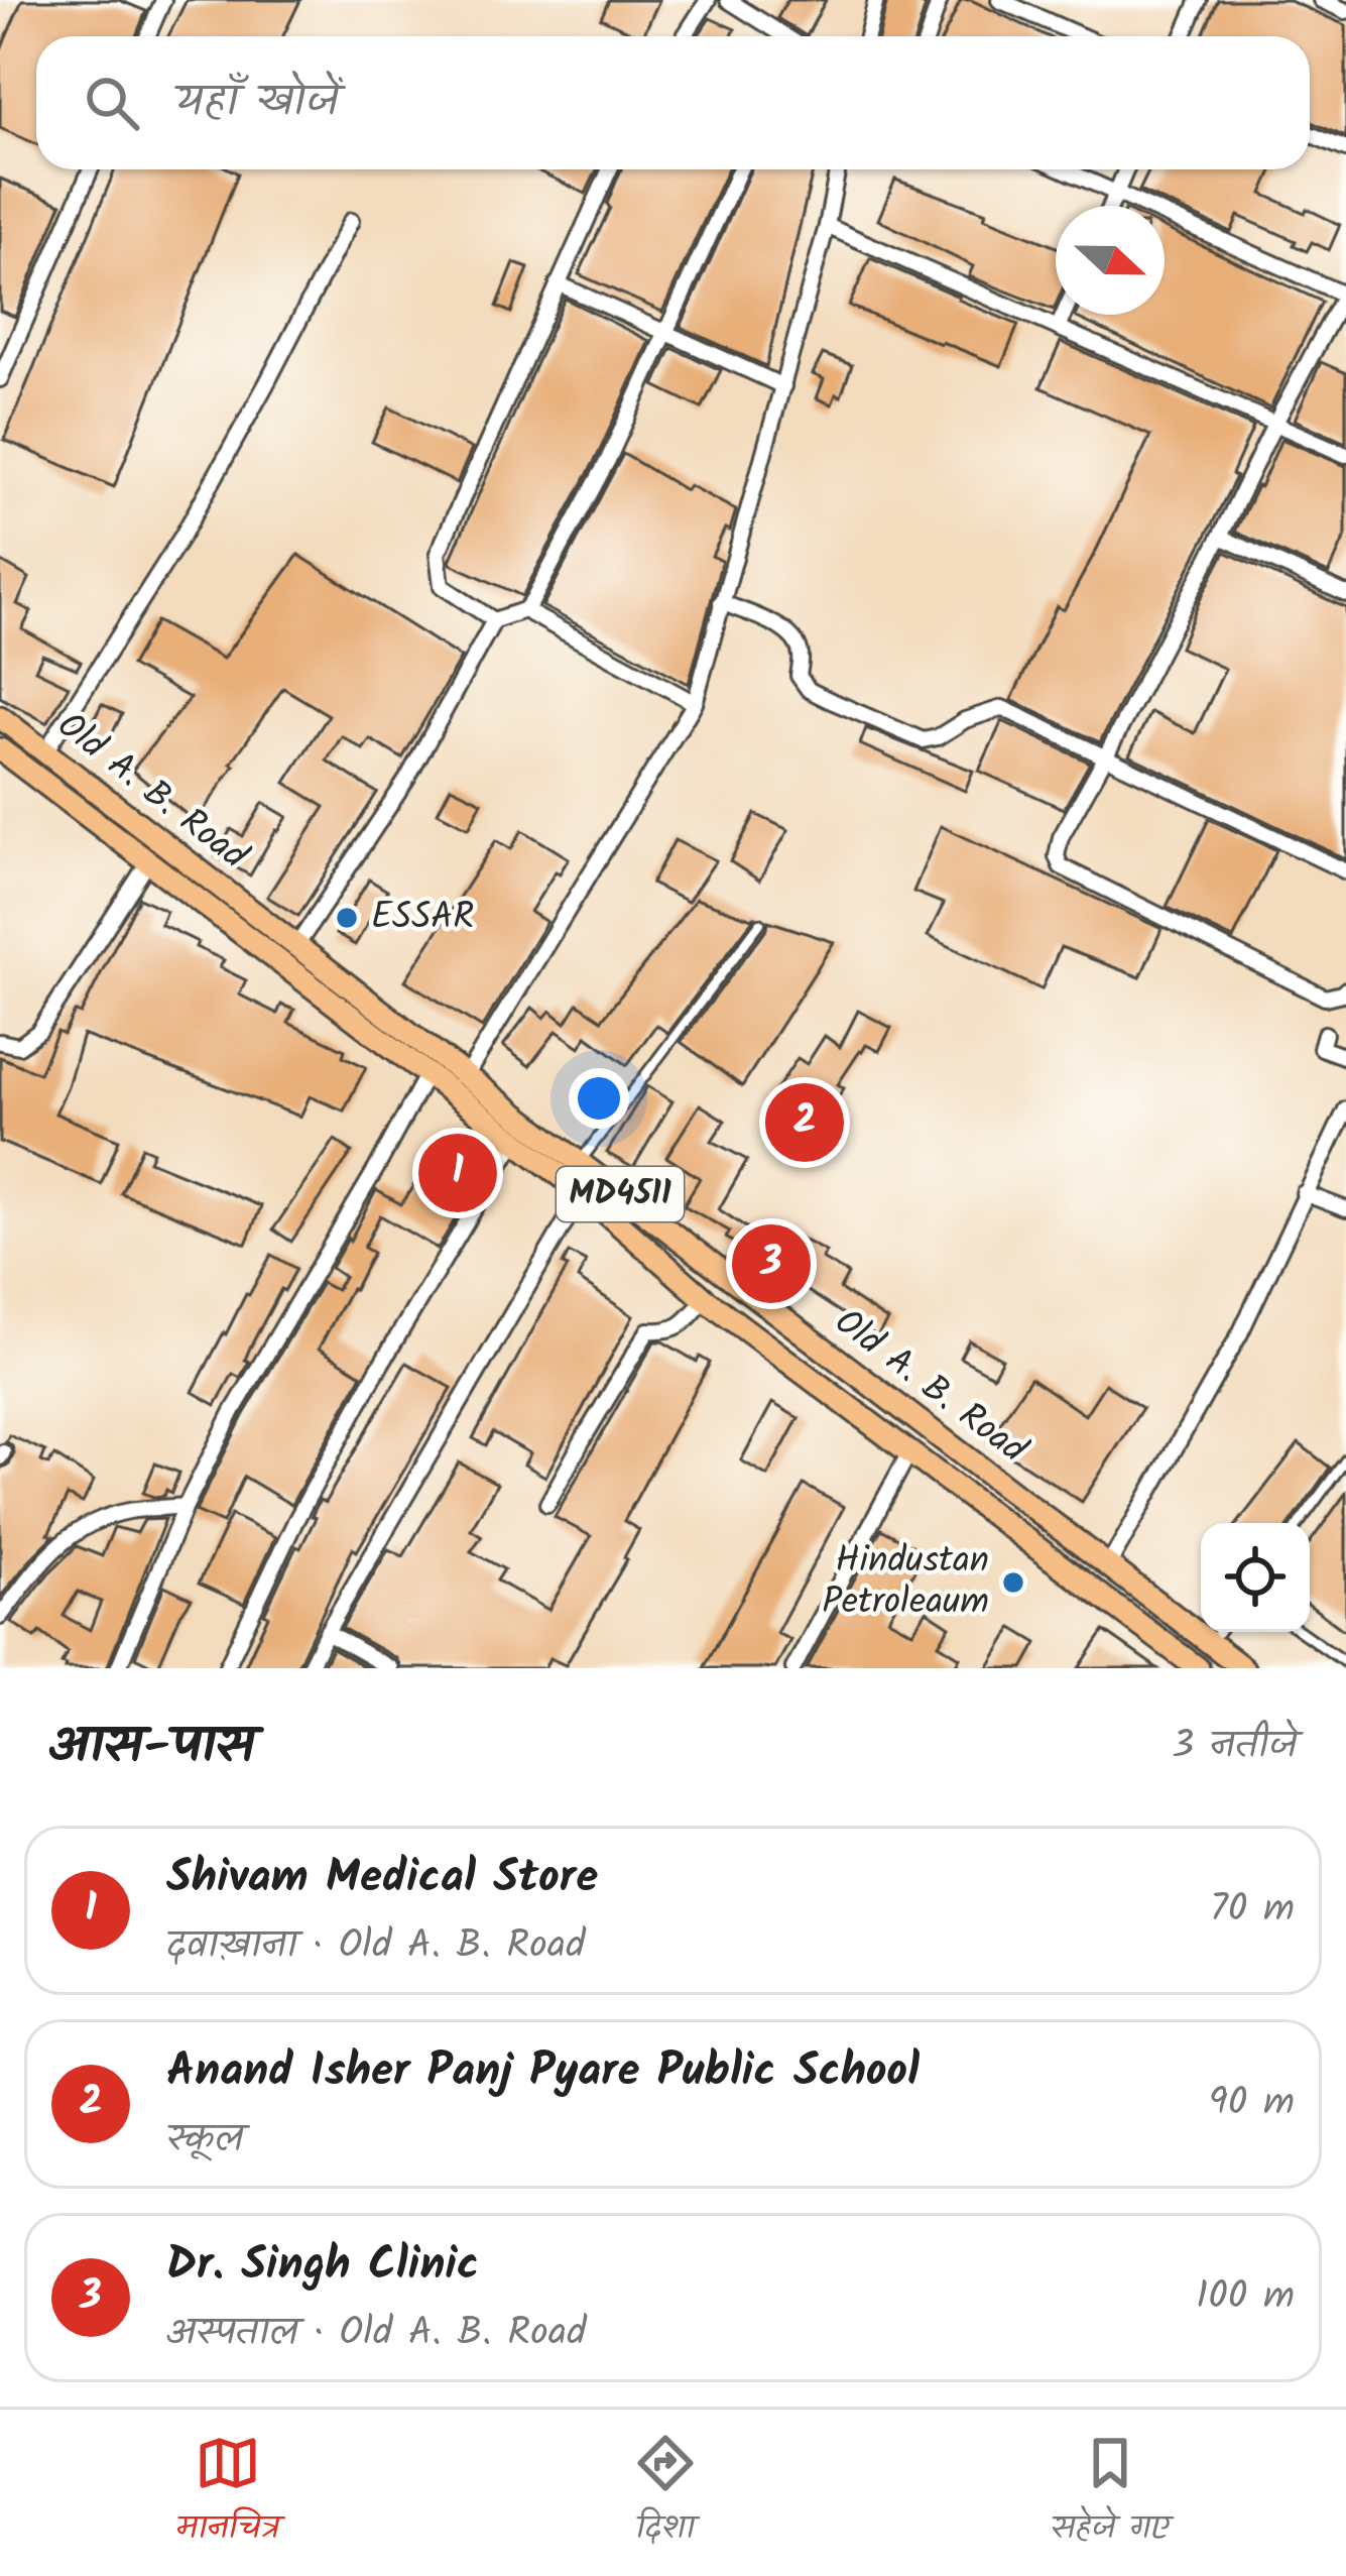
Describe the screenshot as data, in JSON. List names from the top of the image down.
{
  "streets": {
    "main road": ["Old A. B. Road", "MD4511"]
  },
  "places": ["ESSAR", "Hindustan Petroleaum"],
  "north": "right",
  "page": {
    "search": "यहाँ खोजें",
    "pins": ["2", "1", "3"],
    "heading": ["आस-पास", "3 नतीजे"],
    "list": [
      {
        "mark": "1",
        "name": "Shivam Medical Store",
        "note": "दवाख़ाना · Old A. B. Road",
        "value": "70 m"
      },
      {
        "mark": "2",
        "name": "Anand Isher Panj Pyare Public School",
        "note": "स्कूल",
        "value": "90 m"
      },
      {
        "mark": "3",
        "name": "Dr. Singh Clinic",
        "note": "अस्पताल · Old A. B. Road",
        "value": "100 m"
      }
    ],
    "nav": ["मानचित्र", "दिशा", "सहेजे गए"]
  }
}
